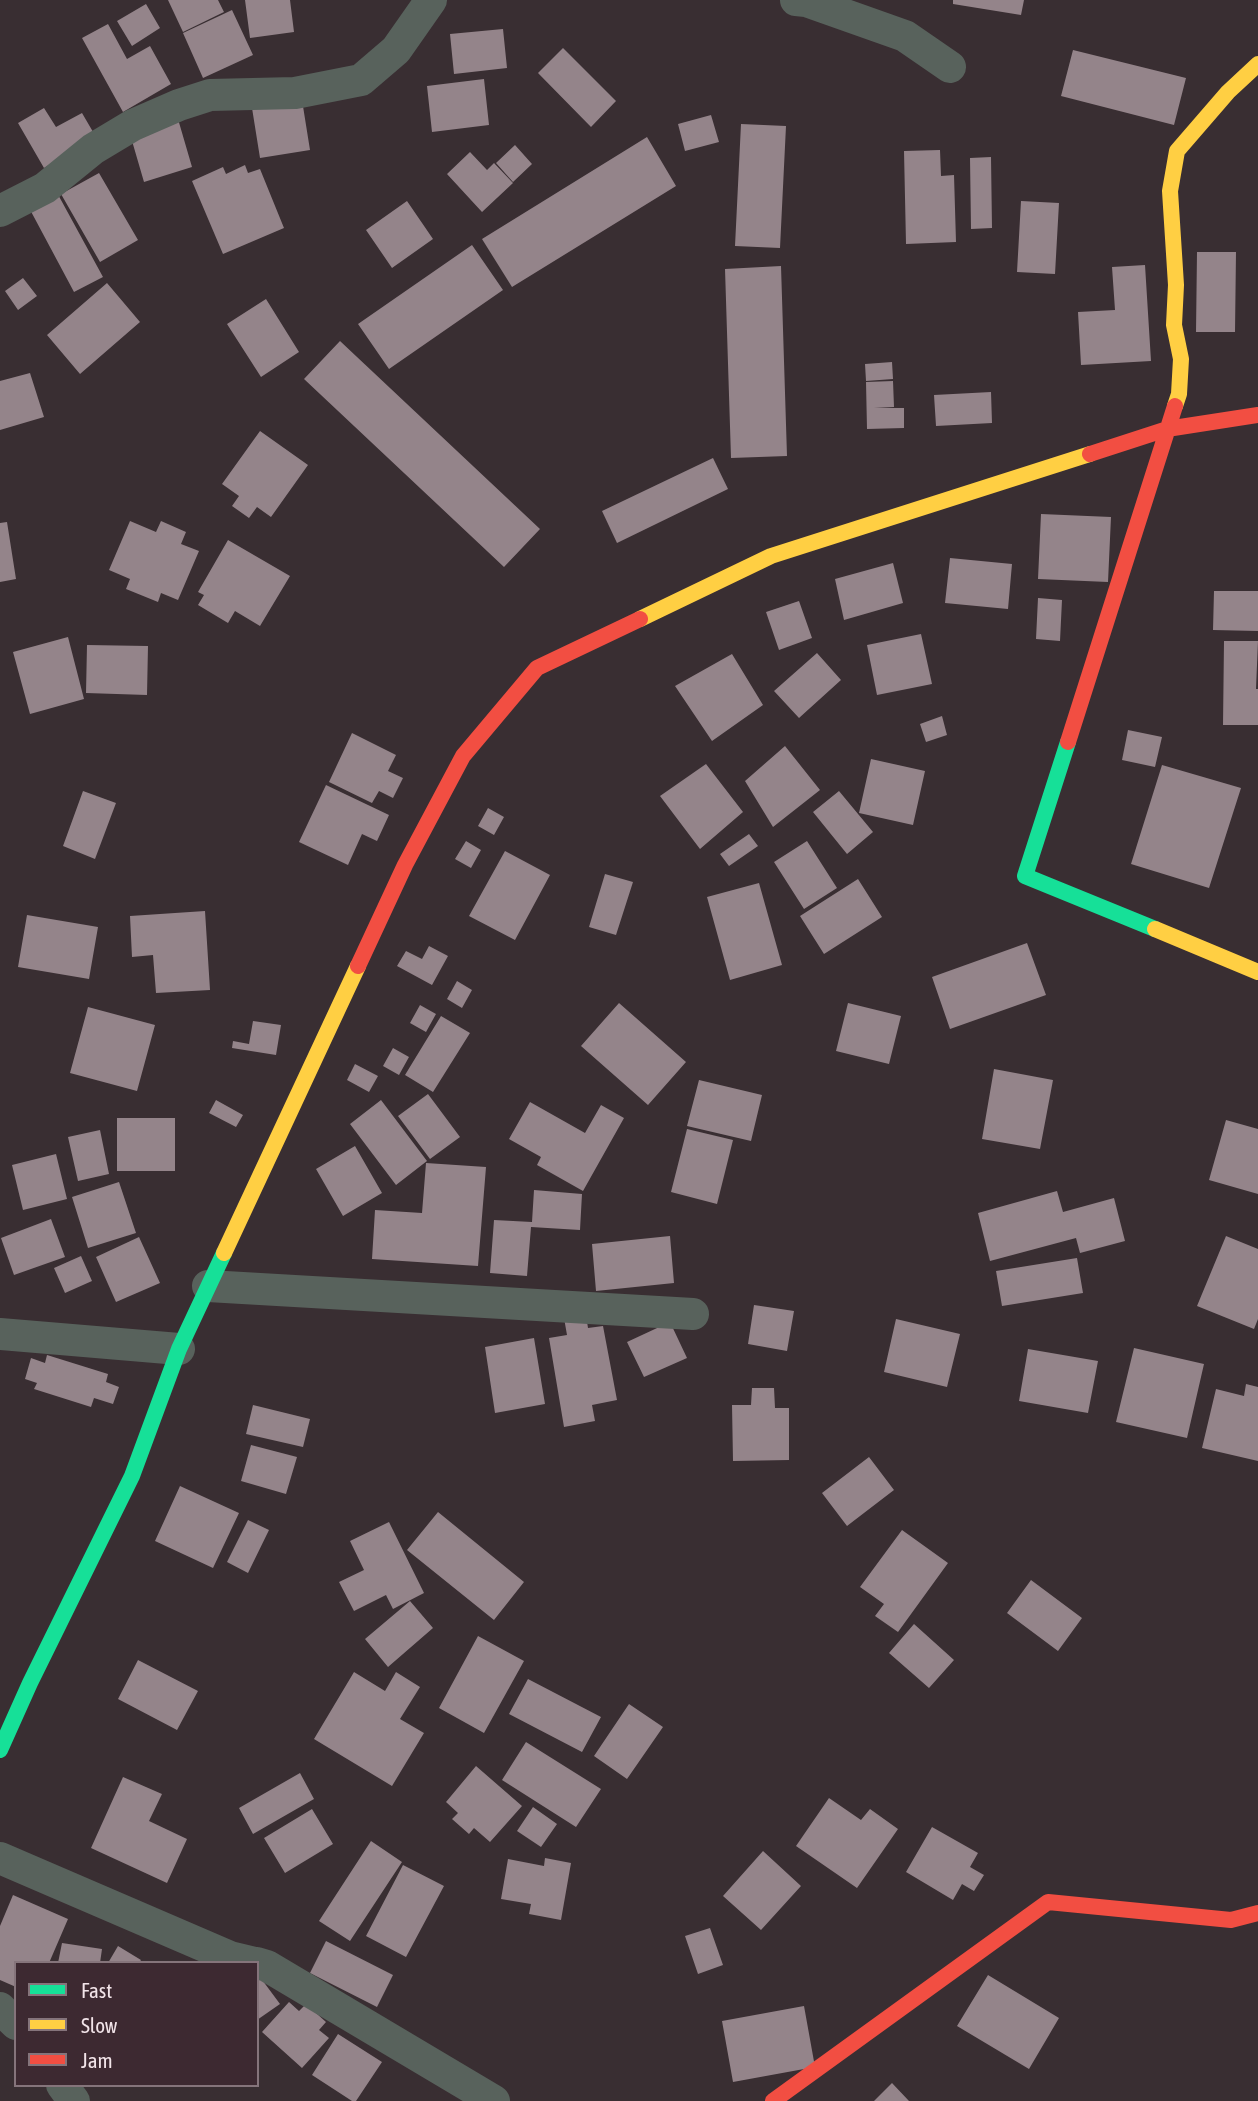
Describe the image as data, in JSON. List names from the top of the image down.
{
  "legend": ["Fast", "Slow", "Jam"]
}
